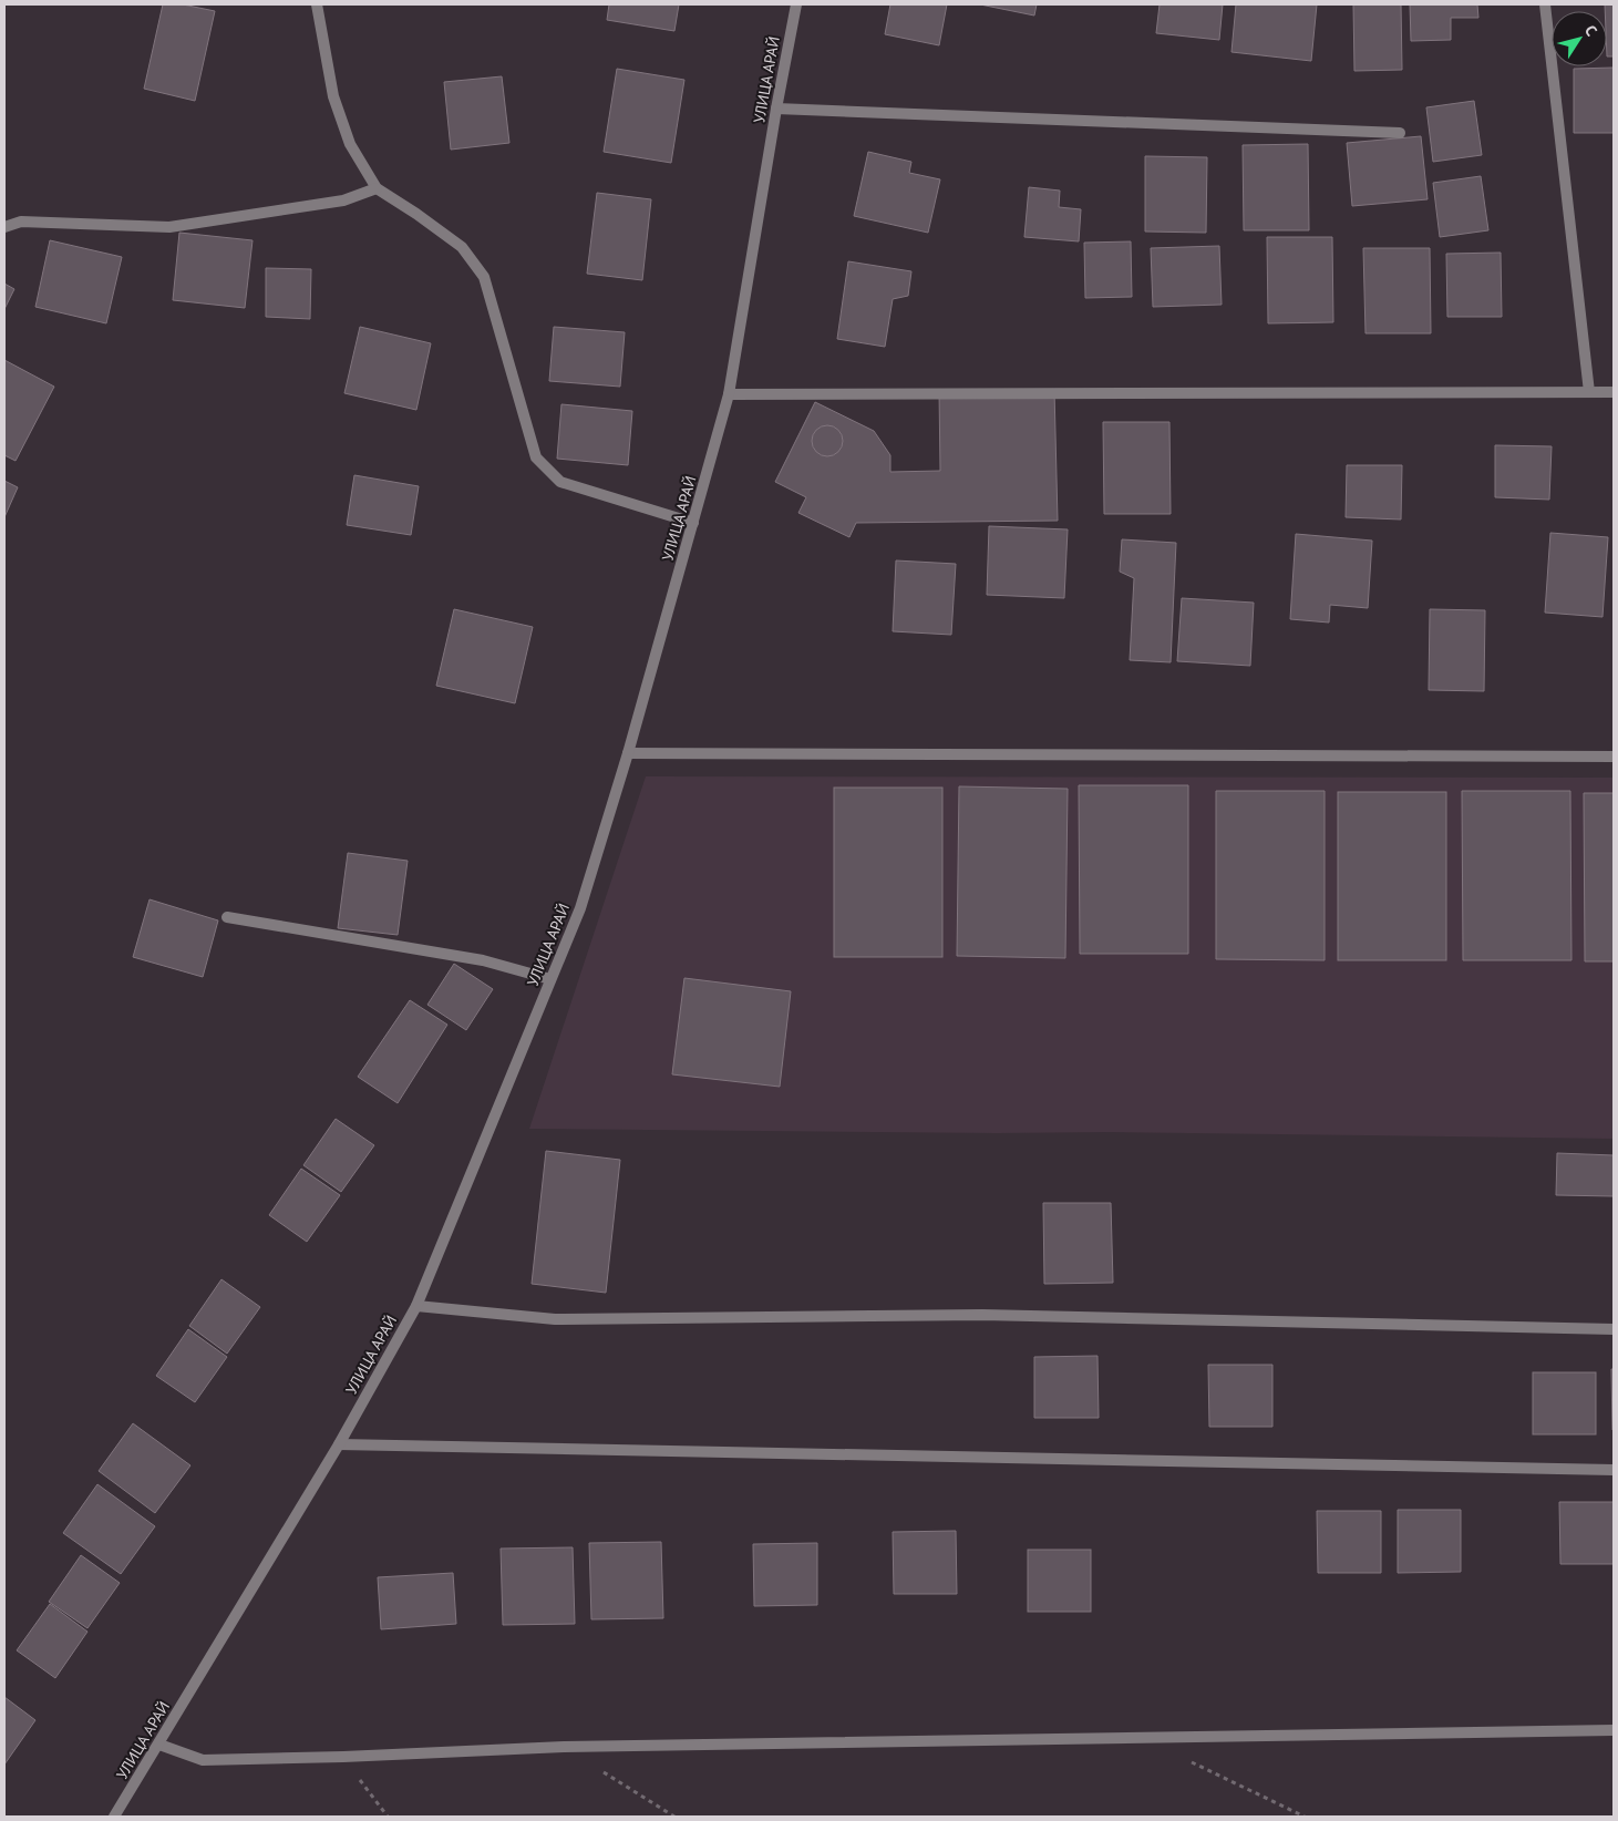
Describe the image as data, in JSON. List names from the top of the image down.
{
  "streets": {
    "street": ["УЛИЦА АРАЙ"]
  },
  "north": "top right"
}
